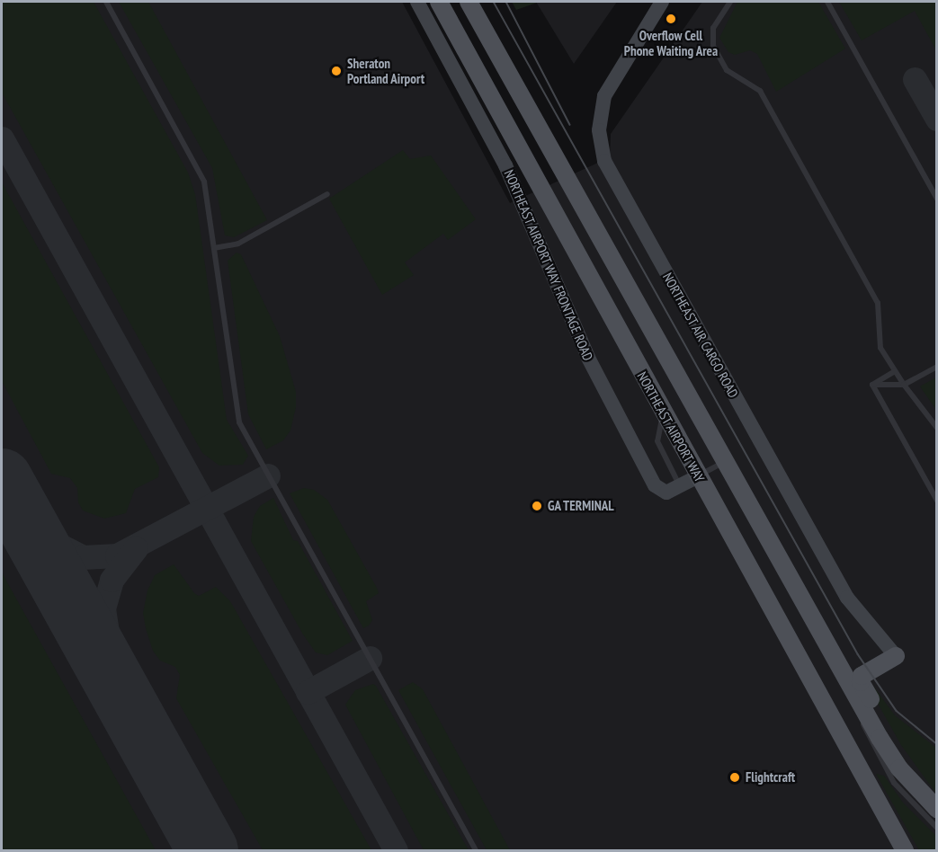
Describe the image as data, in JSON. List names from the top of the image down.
{
  "streets": {
    "main road": ["NORTHEAST AIRPORT WAY"],
    "street": ["NORTHEAST AIRPORT WAY FRONTAGE ROAD", "NORTHEAST AIR CARGO ROAD"]
  },
  "crossings": [
    ["NORTHEAST AIRPORT WAY FRONTAGE ROAD", "NORTHEAST AIRPORT WAY"]
  ],
  "places": [
    "Overflow Cell Phone Waiting Area",
    "Sheraton Portland Airport",
    "GA TERMINAL",
    "Flightcraft"
  ]
}
